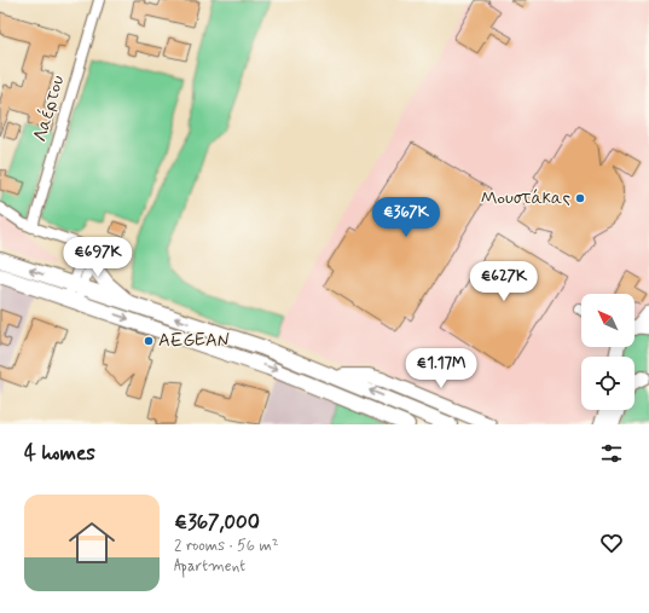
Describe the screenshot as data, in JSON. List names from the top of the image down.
{
  "streets": {
    "street": ["Λαέρτου"]
  },
  "places": ["Μουστάκας", "AEGEAN"],
  "north": "top left",
  "page": {
    "price": [
      "€367K",
      "€697K",
      "€627K",
      "€1.17M"
    ],
    "heading": "4 homes",
    "list": [
      {
        "name": "€367,000",
        "note": "2 rooms · 56 m² · Apartment"
      }
    ]
  }
}
